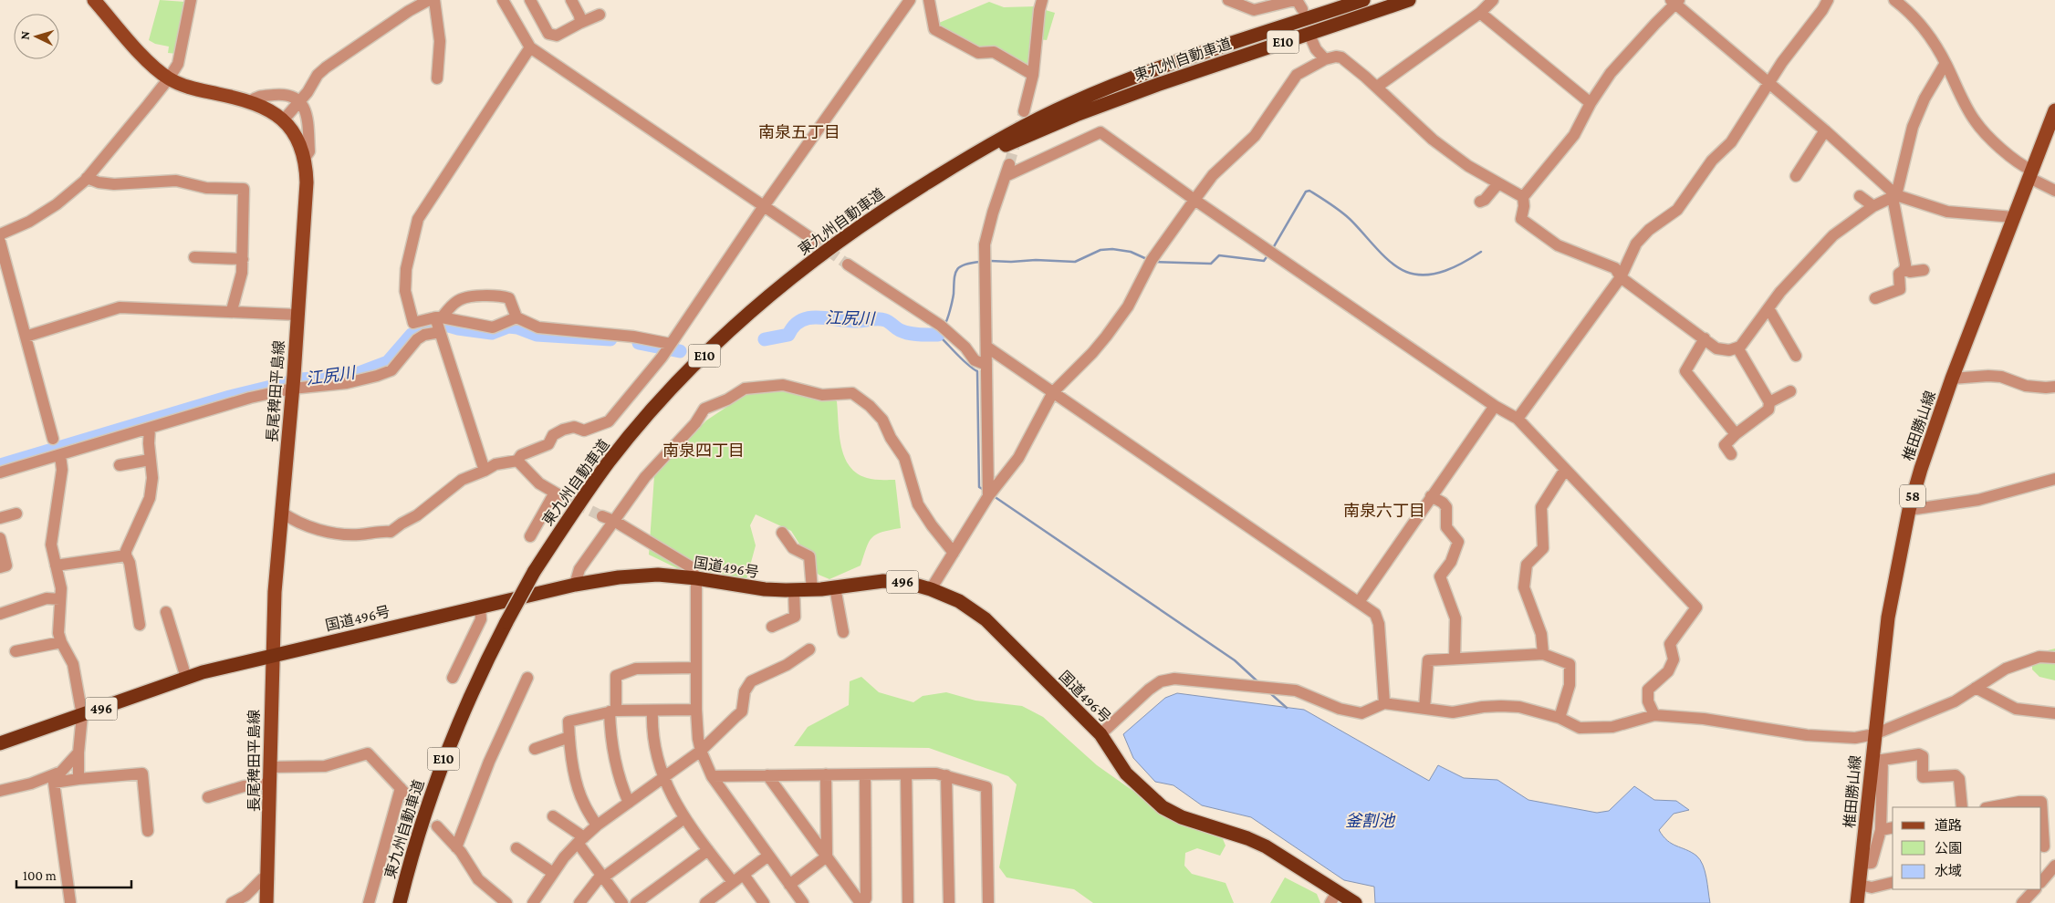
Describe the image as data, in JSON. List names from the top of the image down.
{
  "streets": {
    "highway": [
      "E10",
      "東九州自動車道",
      "国道496号",
      "496"
    ],
    "main road": ["長尾稗田平島線", "椎田勝山線", "58"]
  },
  "crossings": [
    ["長尾稗田平島線", "国道496号"]
  ],
  "districts": ["南泉五丁目", "南泉四丁目", "南泉六丁目"],
  "water": ["江尻川", "釜割池"],
  "legend": ["道路", "公園", "水域"],
  "scale_bar": "100 m",
  "north": "left"
}
